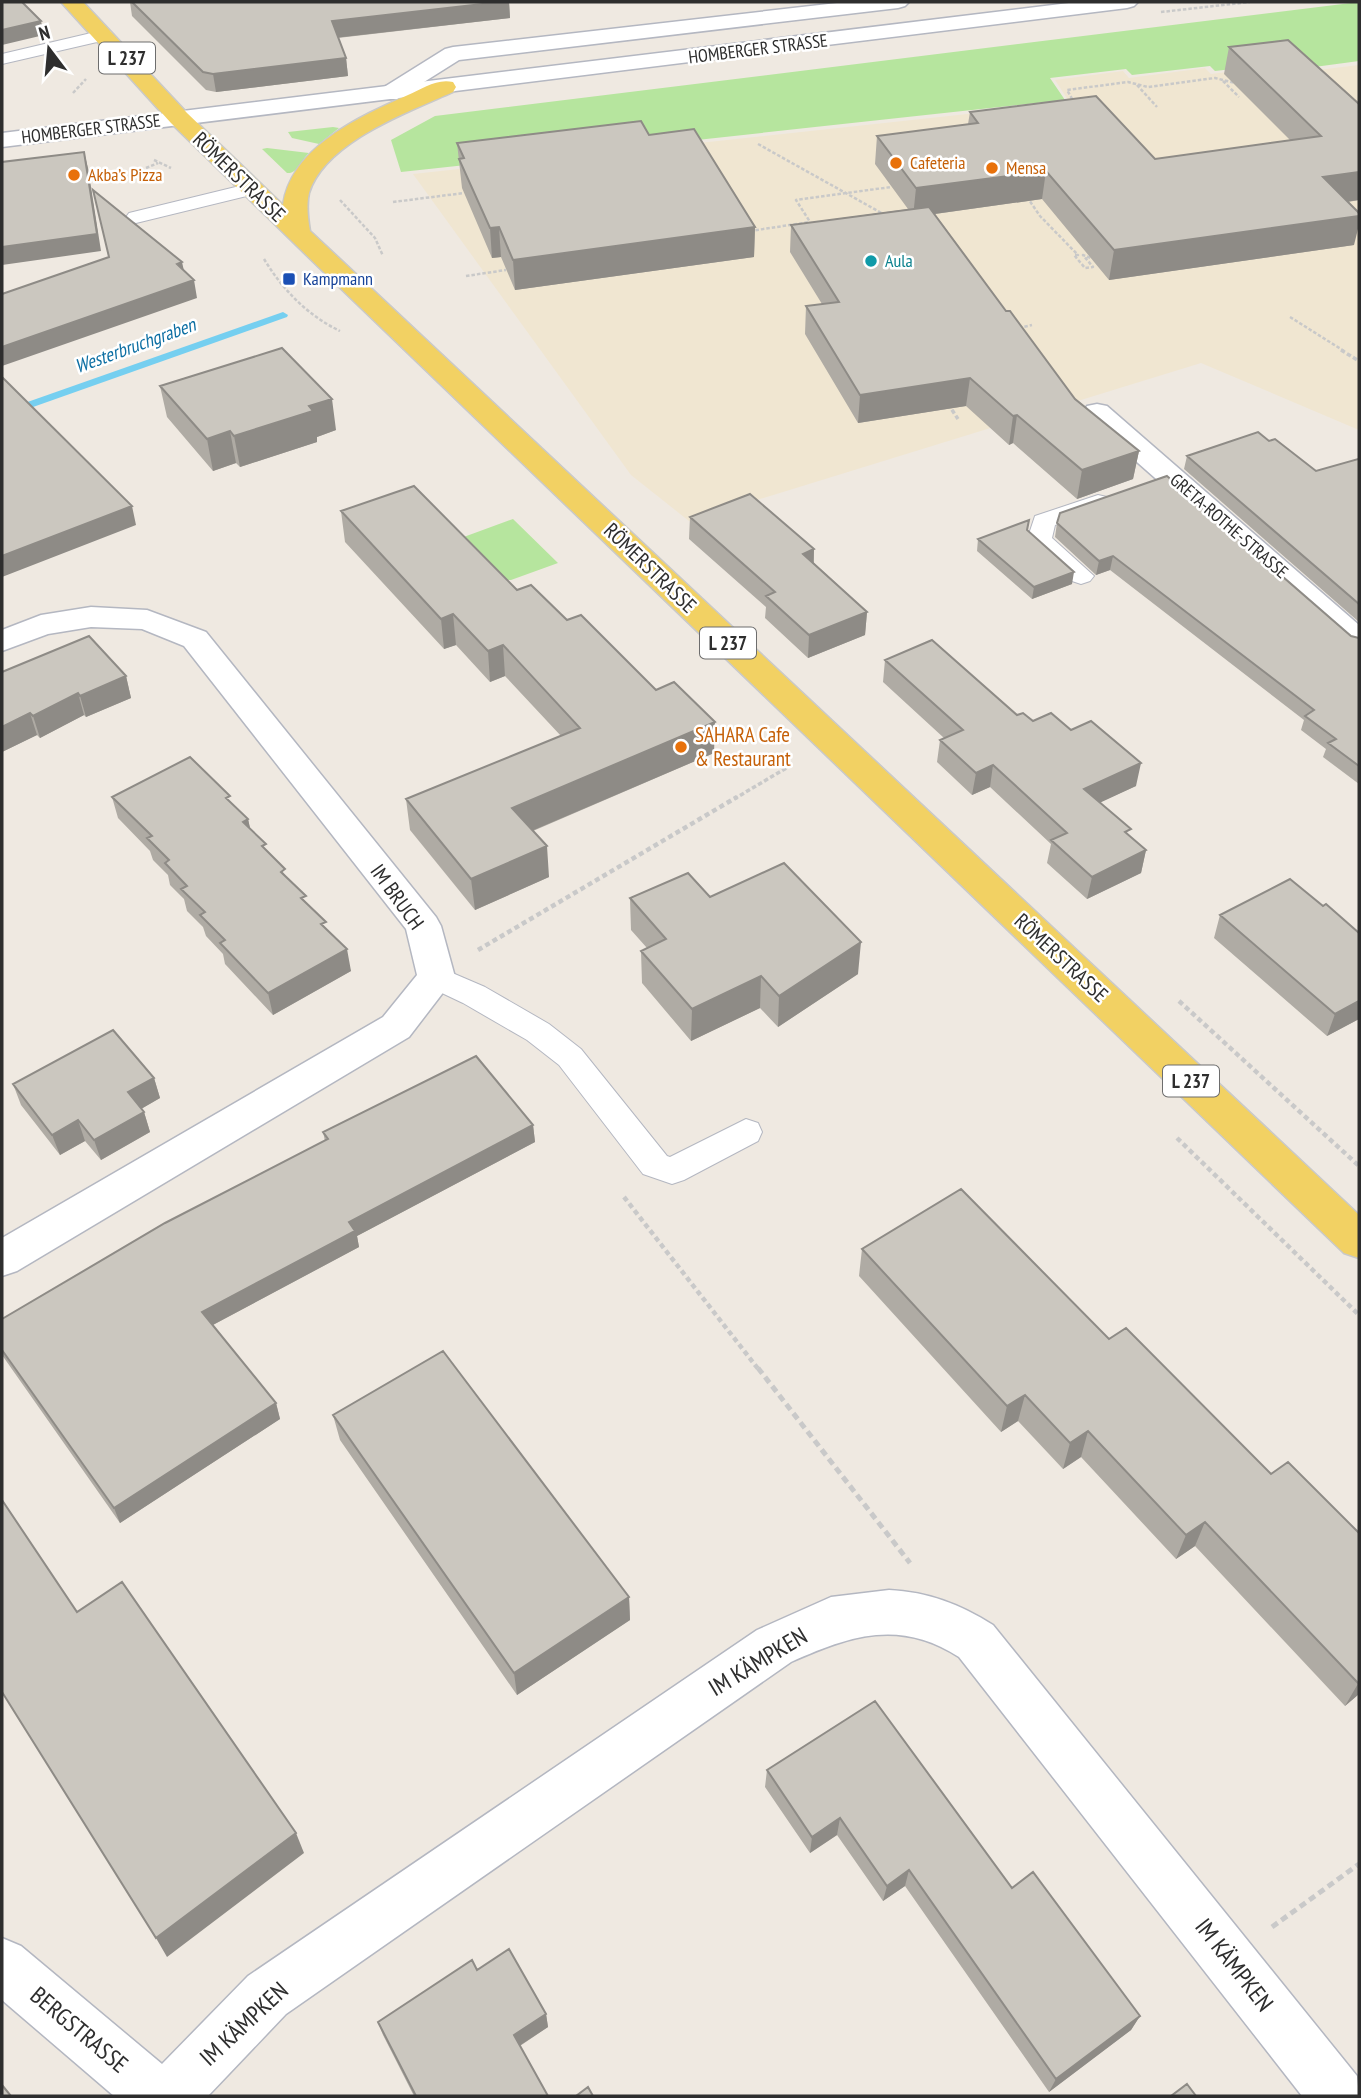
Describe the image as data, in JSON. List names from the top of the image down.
{
  "streets": {
    "main road": ["L 237", "RÖMERSTRASSE"],
    "street": [
      "HOMBERGER STRASSE",
      "GRETA-ROTHE-STRASSE",
      "IM BRUCH",
      "IM KÄMPKEN",
      "BERGSTRASSE"
    ]
  },
  "crossings": [
    ["HOMBERGER STRASSE", "RÖMERSTRASSE"]
  ],
  "water": ["Westerbruchgraben"],
  "places": {
    "other": [
      "Cafeteria",
      "Mensa",
      "Akba’s Pizza",
      "Aula",
      "SAHARA Cafe & Restaurant"
    ],
    "transit": ["Kampmann"]
  },
  "north": "top"
}
